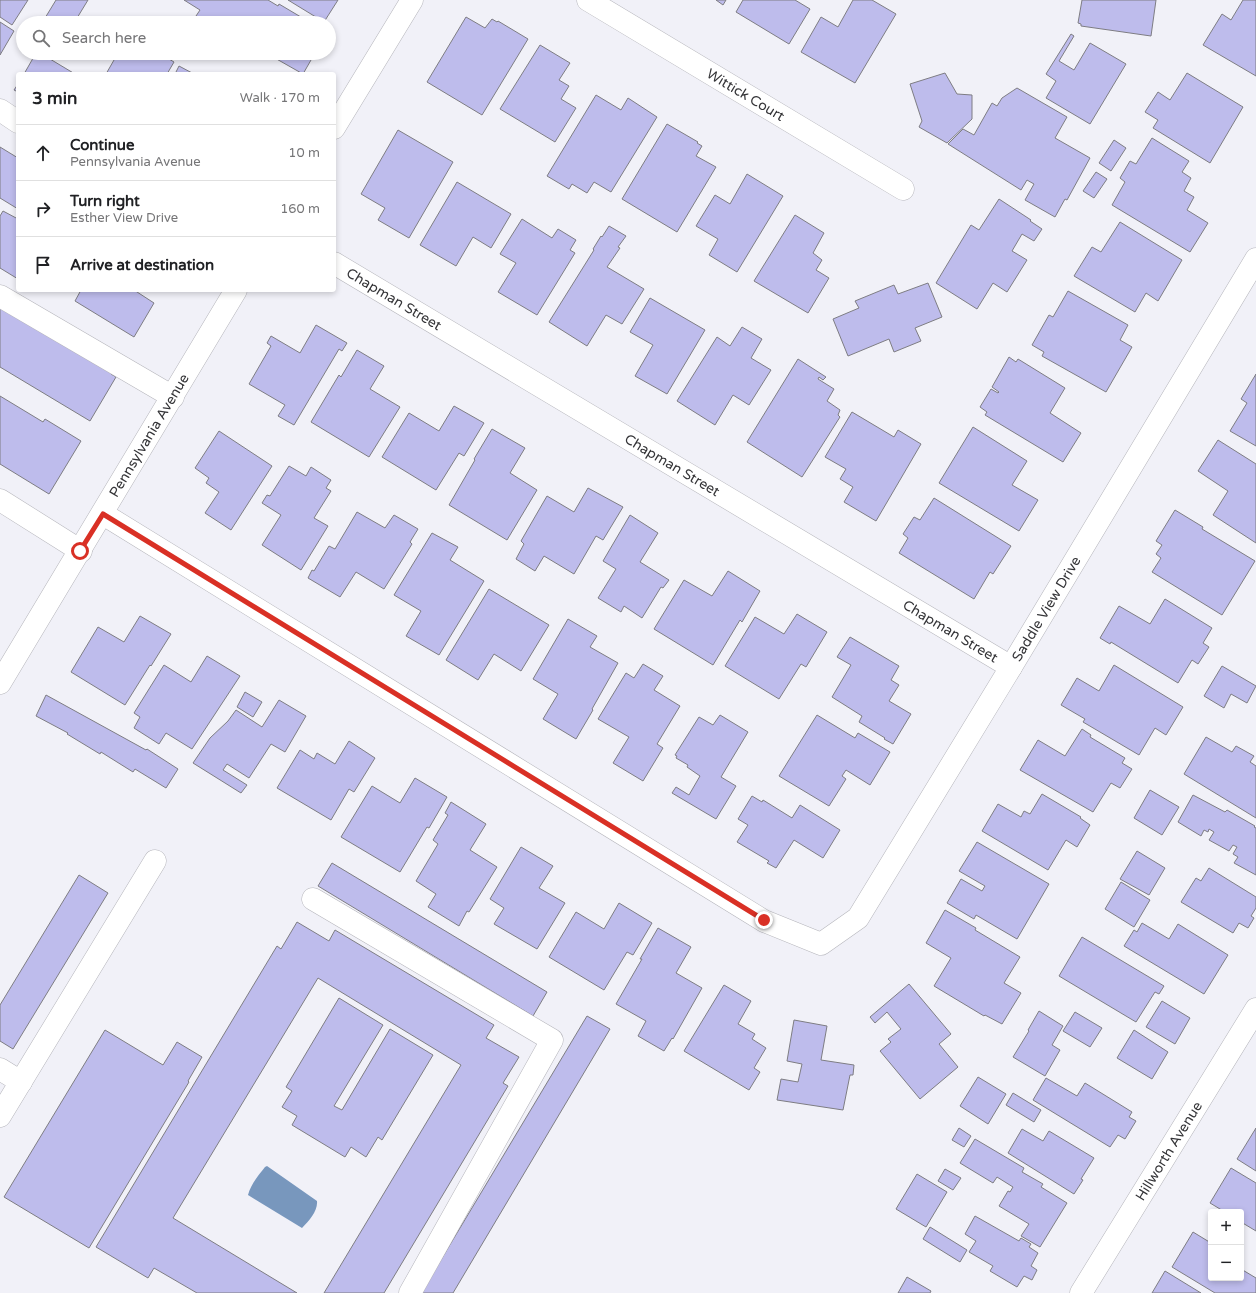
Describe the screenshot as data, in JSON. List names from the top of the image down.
{
  "streets": {
    "street": [
      "Wittick Court",
      "Chapman Street",
      "Pennsylvania Avenue",
      "Saddle View Drive",
      "Hillworth Avenue"
    ]
  },
  "crossings": [
    ["Chapman Street", "Saddle View Drive"],
    ["Pennsylvania Avenue", "Saddle View Drive"]
  ],
  "page": {
    "search": "Search here",
    "heading": ["3 min", "Walk · 170 m"],
    "list": [
      ["Continue", "Pennsylvania Avenue", "10 m"],
      ["Turn right", "Esther View Drive", "160 m"],
      "Arrive at destination"
    ],
    "map_buttons": ["+", "−"]
  }
}
